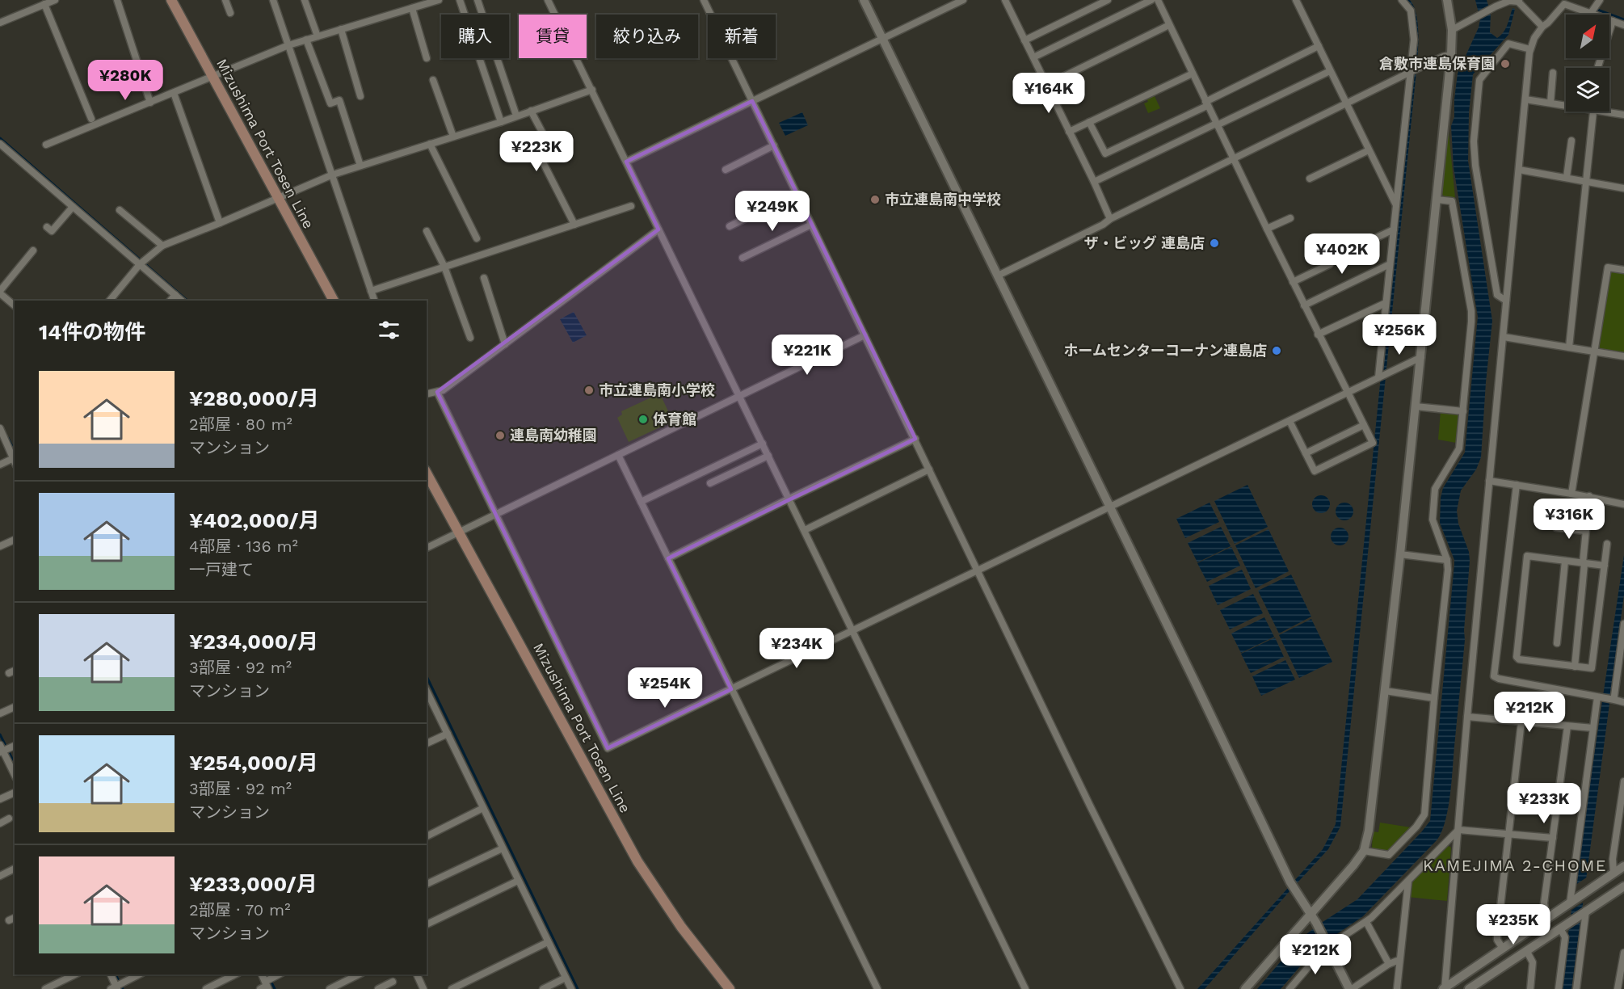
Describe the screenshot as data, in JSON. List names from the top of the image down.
{
  "streets": {
    "main road": ["Mizushima Port Tosen Line"]
  },
  "districts": ["KAMEJIMA 2-CHOME"],
  "places": [
    "倉敷市連島保育園",
    "市立連島南中学校",
    "ザ・ビッグ 連島店",
    "ホームセンターコーナン連島店",
    "市立連島南小学校",
    "体育館",
    "連島南幼稚園"
  ],
  "north": "top right",
  "page": {
    "chip": [
      "購入",
      "賃貸",
      "絞り込み",
      "新着"
    ],
    "price": [
      "¥280K",
      "¥164K",
      "¥223K",
      "¥249K",
      "¥402K",
      "¥256K",
      "¥221K",
      "¥316K",
      "¥234K",
      "¥254K",
      "¥212K",
      "¥233K",
      "¥235K",
      "¥212K"
    ],
    "heading": "14件の物件",
    "list": [
      {
        "name": "¥280,000/月",
        "note": "2部屋 · 80 m² · マンション"
      },
      {
        "name": "¥402,000/月",
        "note": "4部屋 · 136 m² · 一戸建て"
      },
      {
        "name": "¥234,000/月",
        "note": "3部屋 · 92 m² · マンション"
      },
      {
        "name": "¥254,000/月",
        "note": "3部屋 · 92 m² · マンション"
      },
      {
        "name": "¥233,000/月",
        "note": "2部屋 · 70 m² · マンション"
      }
    ]
  }
}
